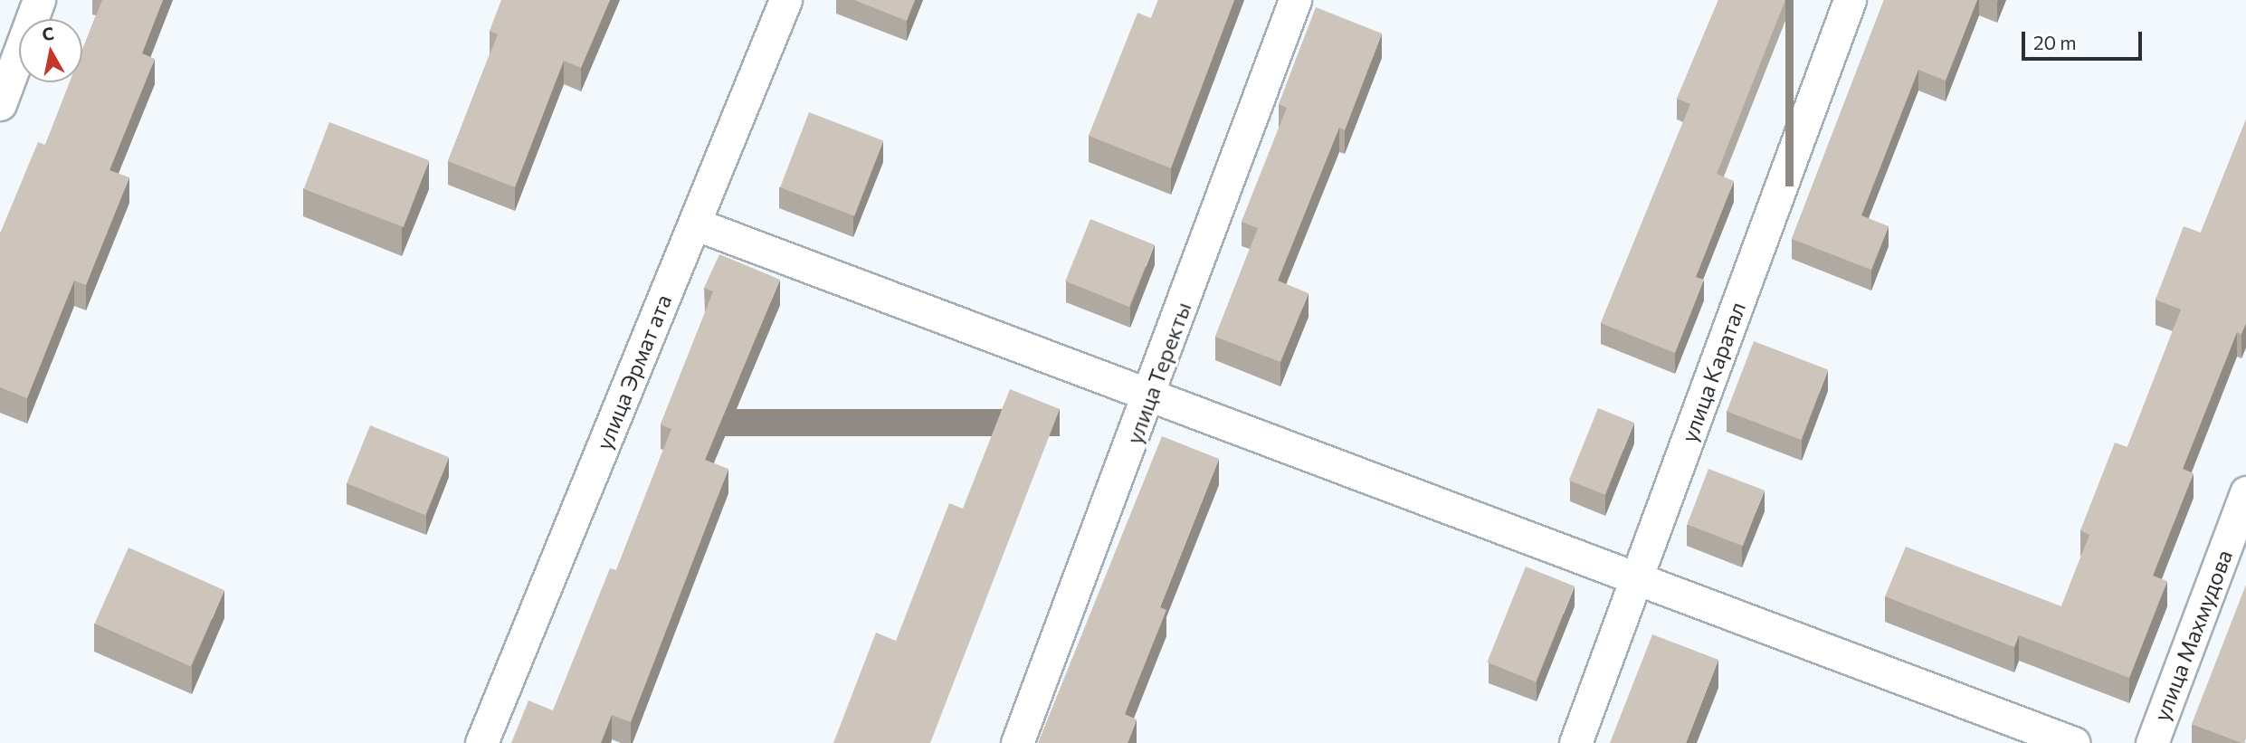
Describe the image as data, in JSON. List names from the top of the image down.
{
  "streets": {
    "street": [
      "улица Эрмат ата",
      "улица Каратал",
      "улица Теректы",
      "улица Махмудова"
    ]
  },
  "scale_bar": "20 m",
  "north": "top"
}
